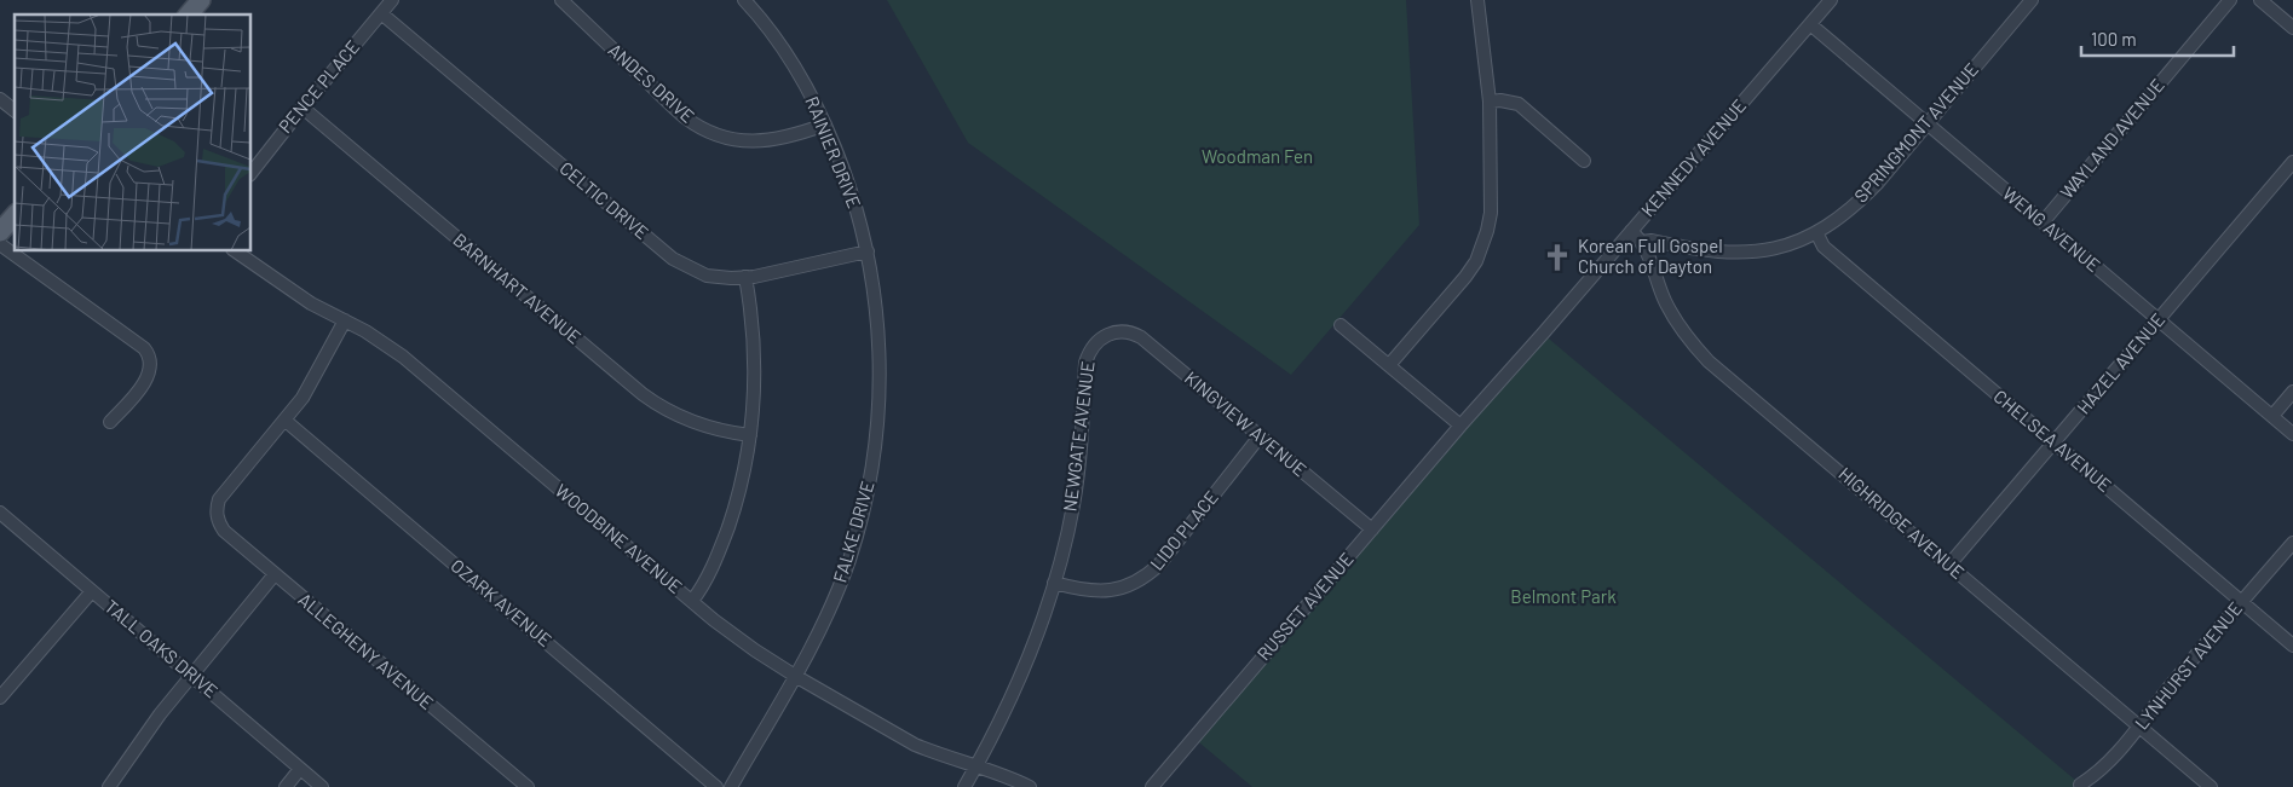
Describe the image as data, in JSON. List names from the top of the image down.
{
  "streets": {
    "street": [
      "ANDES DRIVE",
      "PENCE PLACE",
      "SPRINGMONT AVENUE",
      "WAYLAND AVENUE",
      "RAINIER DRIVE",
      "KENNEDY AVENUE",
      "CELTIC DRIVE",
      "WENG AVENUE",
      "BARNHART AVENUE",
      "HAZEL AVENUE",
      "KINGVIEW AVENUE",
      "NEWGATE AVENUE",
      "CHELSEA AVENUE",
      "HIGHRIDGE AVENUE",
      "LIDO PLACE",
      "FALKE DRIVE",
      "WOODBINE AVENUE",
      "OZARK AVENUE",
      "RUSSET AVENUE",
      "TALL OAKS DRIVE",
      "ALLEGHENY AVENUE",
      "LYNHURST AVENUE"
    ]
  },
  "crossings": [
    ["ANDES DRIVE", "RAINIER DRIVE"],
    ["PENCE PLACE", "CELTIC DRIVE"],
    ["PENCE PLACE", "BARNHART AVENUE"],
    ["SPRINGMONT AVENUE", "WENG AVENUE"],
    ["SPRINGMONT AVENUE", "CHELSEA AVENUE"],
    ["SPRINGMONT AVENUE", "HIGHRIDGE AVENUE"],
    ["WAYLAND AVENUE", "WENG AVENUE"],
    ["RAINIER DRIVE", "CELTIC DRIVE"],
    ["RAINIER DRIVE", "FALKE DRIVE"],
    ["KENNEDY AVENUE", "WENG AVENUE"],
    ["KENNEDY AVENUE", "HIGHRIDGE AVENUE"],
    ["KENNEDY AVENUE", "RUSSET AVENUE"],
    ["CELTIC DRIVE", "FALKE DRIVE"],
    ["WENG AVENUE", "HAZEL AVENUE"],
    ["HAZEL AVENUE", "CHELSEA AVENUE"],
    ["HAZEL AVENUE", "HIGHRIDGE AVENUE"],
    ["KINGVIEW AVENUE", "NEWGATE AVENUE"],
    ["KINGVIEW AVENUE", "LIDO PLACE"],
    ["KINGVIEW AVENUE", "RUSSET AVENUE"],
    ["NEWGATE AVENUE", "LIDO PLACE"],
    ["NEWGATE AVENUE", "WOODBINE AVENUE"],
    ["CHELSEA AVENUE", "LYNHURST AVENUE"],
    ["HIGHRIDGE AVENUE", "LYNHURST AVENUE"],
    ["FALKE DRIVE", "WOODBINE AVENUE"],
    ["OZARK AVENUE", "ALLEGHENY AVENUE"]
  ],
  "parks": ["Woodman Fen", "Belmont Park"],
  "places": {
    "church": ["Korean Full Gospel Church of Dayton"]
  },
  "scale_bar": "100 m"
}
